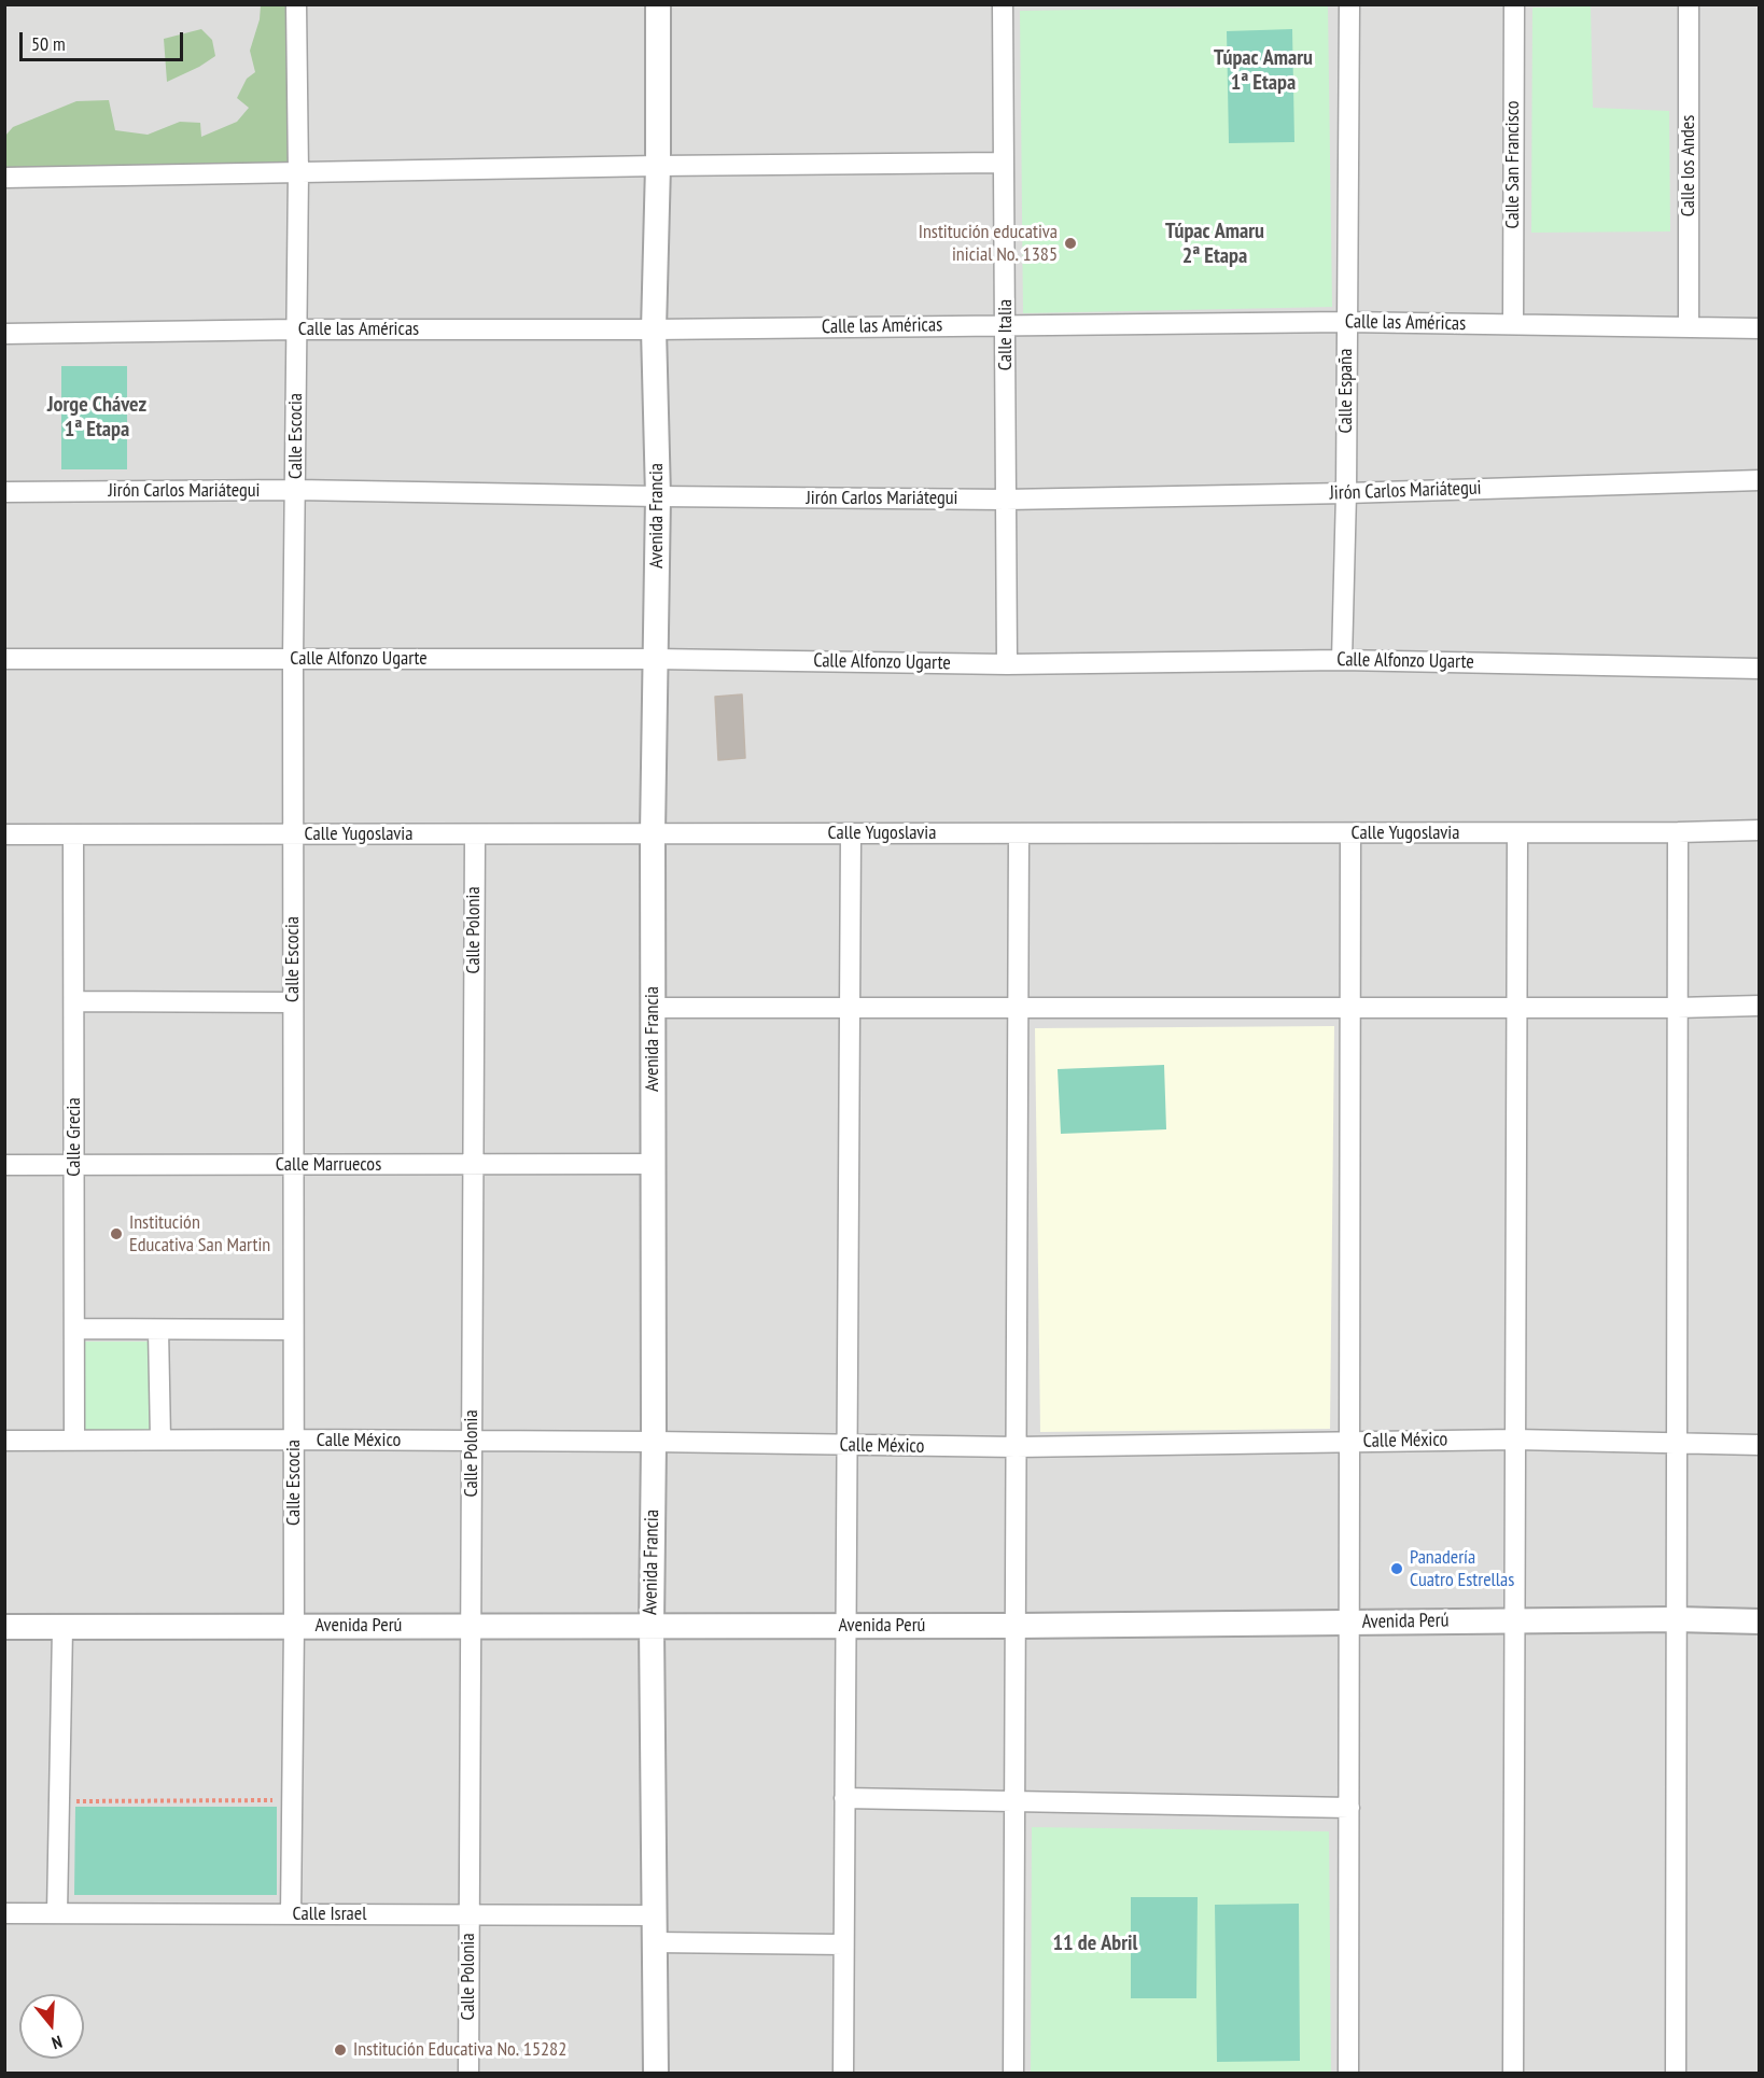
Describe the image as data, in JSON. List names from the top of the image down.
{
  "streets": {
    "street": [
      "Calle San Francisco",
      "Calle los Andes",
      "Calle las Américas",
      "Calle Italia",
      "Calle España",
      "Calle Escocia",
      "Jirón Carlos Mariátegui",
      "Avenida Francia",
      "Calle Alfonzo Ugarte",
      "Calle Yugoslavia",
      "Calle Polonia",
      "Calle Grecia",
      "Calle Marruecos",
      "Calle México",
      "Avenida Perú",
      "Calle Israel"
    ]
  },
  "crossings": [
    ["Calle San Francisco", "Calle las Américas"],
    ["Calle los Andes", "Calle las Américas"],
    ["Calle las Américas", "Calle Italia"],
    ["Calle las Américas", "Calle España"],
    ["Calle las Américas", "Calle Escocia"],
    ["Calle las Américas", "Avenida Francia"],
    ["Calle Italia", "Jirón Carlos Mariátegui"],
    ["Calle Italia", "Calle Alfonzo Ugarte"],
    ["Calle España", "Jirón Carlos Mariátegui"],
    ["Calle España", "Calle Alfonzo Ugarte"],
    ["Calle Escocia", "Jirón Carlos Mariátegui"],
    ["Calle Escocia", "Calle Alfonzo Ugarte"],
    ["Calle Escocia", "Calle Yugoslavia"],
    ["Calle Escocia", "Calle Marruecos"],
    ["Calle Escocia", "Calle México"],
    ["Calle Escocia", "Avenida Perú"],
    ["Calle Escocia", "Calle Israel"],
    ["Jirón Carlos Mariátegui", "Avenida Francia"],
    ["Avenida Francia", "Calle Alfonzo Ugarte"],
    ["Avenida Francia", "Calle Yugoslavia"],
    ["Avenida Francia", "Calle Marruecos"],
    ["Avenida Francia", "Calle México"],
    ["Avenida Francia", "Avenida Perú"],
    ["Avenida Francia", "Calle Israel"],
    ["Calle Yugoslavia", "Calle Polonia"],
    ["Calle Yugoslavia", "Calle Grecia"],
    ["Calle Polonia", "Calle Marruecos"],
    ["Calle Polonia", "Calle México"],
    ["Calle Polonia", "Avenida Perú"],
    ["Calle Polonia", "Calle Israel"],
    ["Calle Grecia", "Calle Marruecos"],
    ["Calle Grecia", "Calle México"]
  ],
  "districts": [
    "Túpac Amaru 1ª Etapa",
    "Túpac Amaru 2ª Etapa",
    "Jorge Chávez 1ª Etapa",
    "11 de Abril"
  ],
  "places": [
    "Institución educativa inicial No. 1385",
    "Institución Educativa San Martin",
    "Panadería Cuatro Estrellas",
    "Institución Educativa No. 15282"
  ],
  "scale_bar": "50 m",
  "north": "bottom"
}
